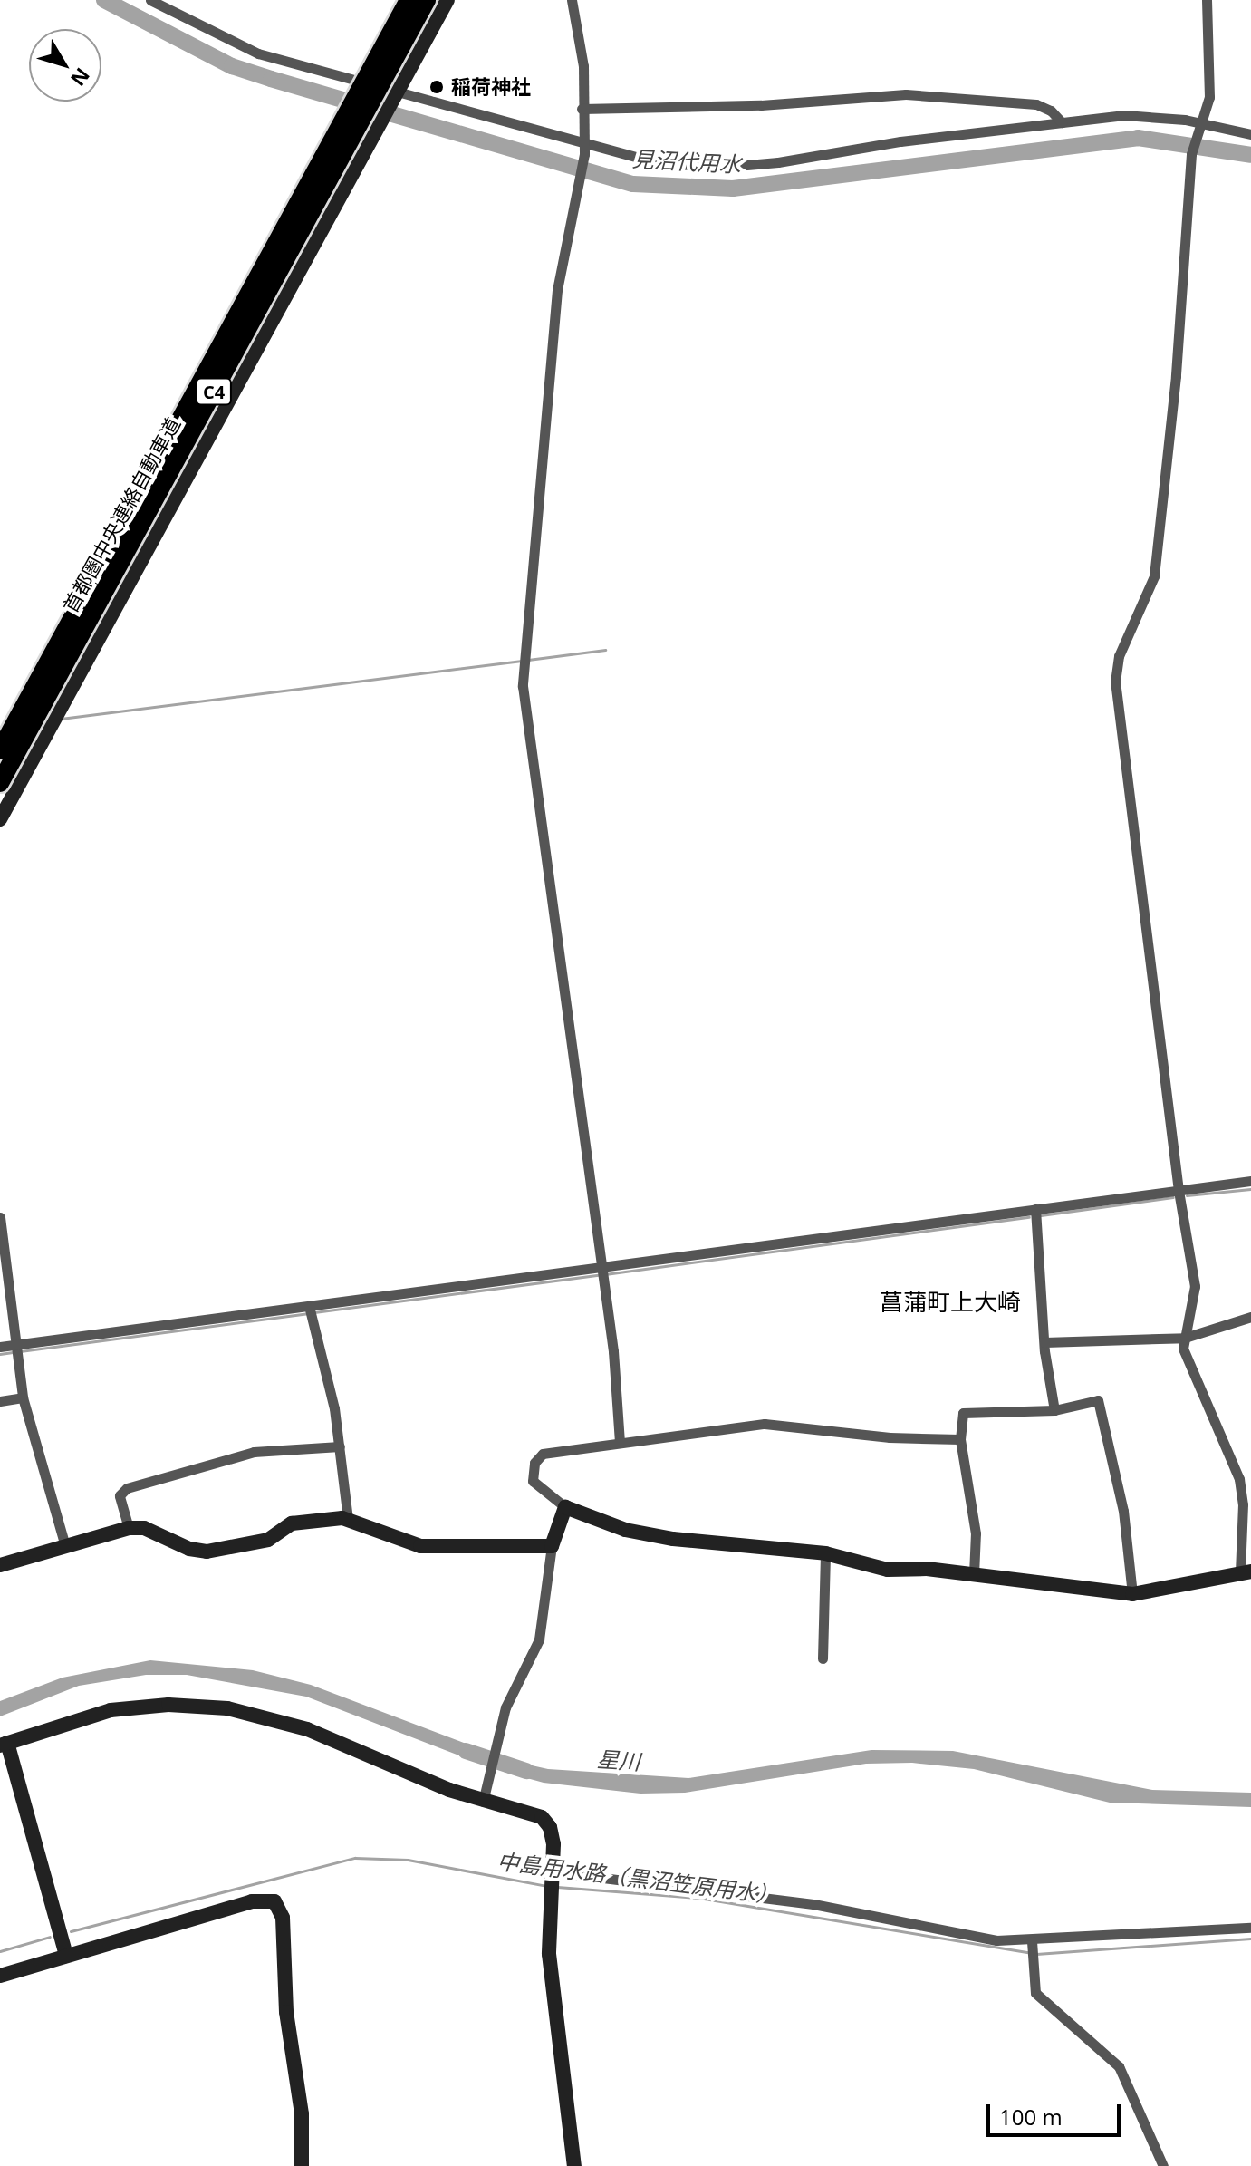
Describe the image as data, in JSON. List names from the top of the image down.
{
  "streets": {
    "highway": ["C4", "首都圏中央連絡自動車道"]
  },
  "districts": ["菖蒲町上大崎"],
  "water": ["見沼代用水", "星川", "中島用水路（黒沼笠原用水）"],
  "places": ["稲荷神社"],
  "scale_bar": "100 m",
  "north": "bottom right"
}
